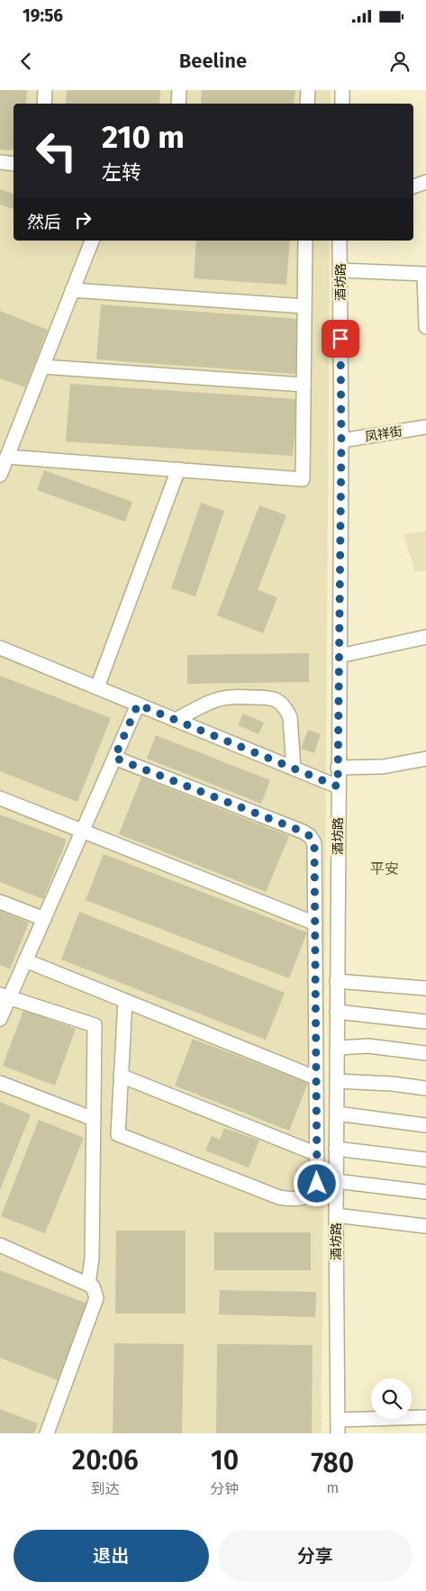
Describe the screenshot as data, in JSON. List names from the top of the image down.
{
  "streets": {
    "street": ["酒坊路", "凤祥街"]
  },
  "crossings": [
    ["酒坊路", "凤祥街"]
  ],
  "districts": ["平安"],
  "page": {
    "status": "19:56",
    "header": "Beeline",
    "turn": ["210 m", "左转"],
    "then": "然后",
    "eta": [
      "20:06",
      "到达",
      "10",
      "分钟",
      "780",
      "m"
    ],
    "buttons": ["退出", "分享"]
  }
}
